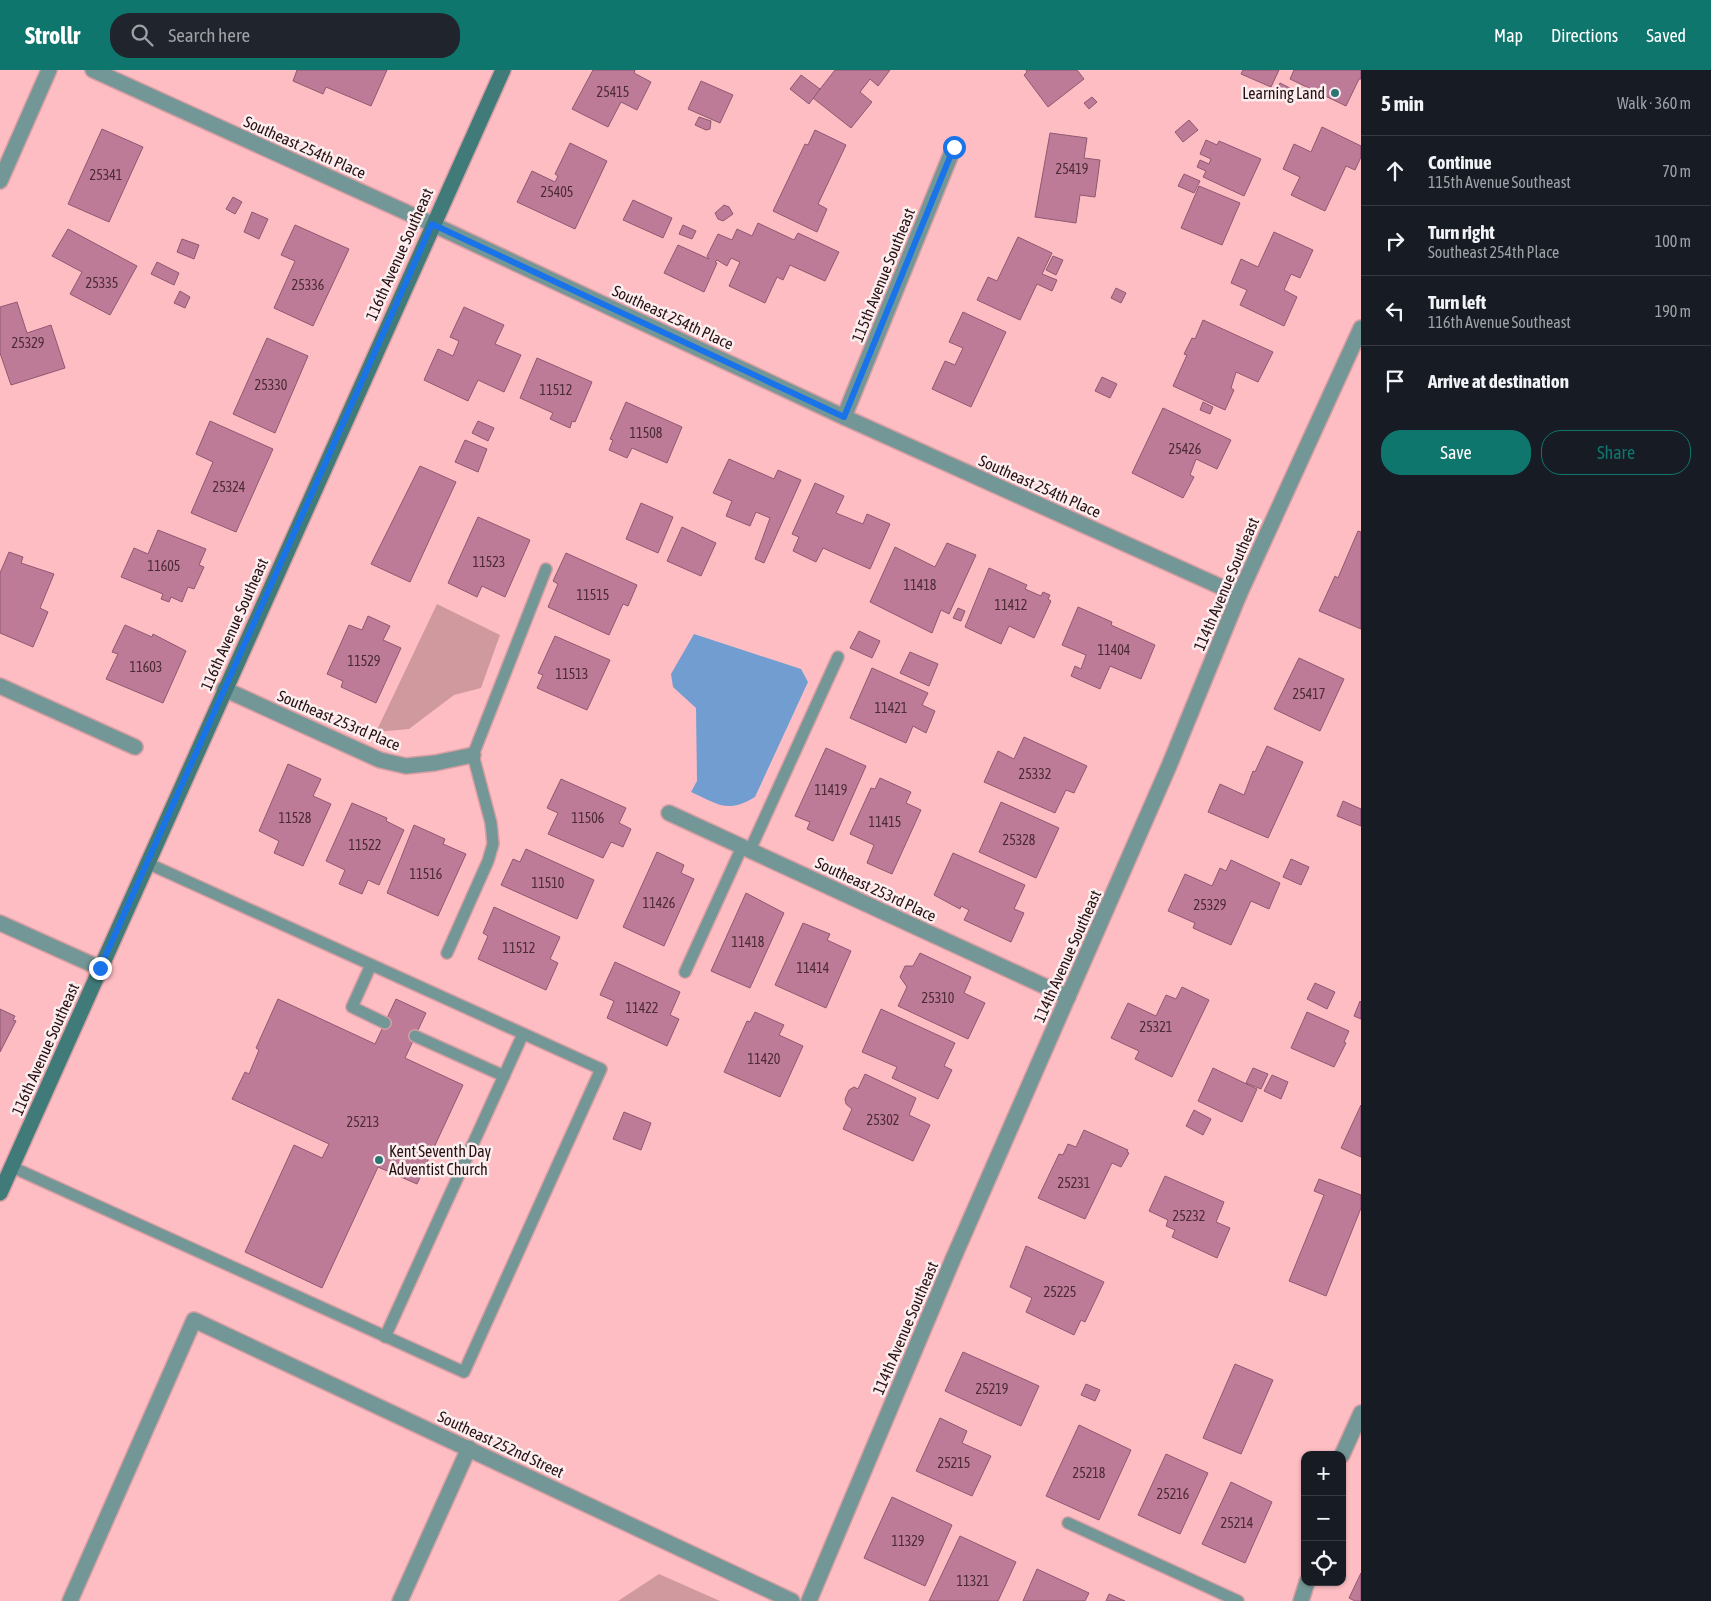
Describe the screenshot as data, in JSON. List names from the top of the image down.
{
  "streets": {
    "main road": ["116th Avenue Southeast"],
    "street": [
      "Southeast 254th Place",
      "115th Avenue Southeast",
      "114th Avenue Southeast",
      "Southeast 253rd Place",
      "Southeast 252nd Street"
    ]
  },
  "crossings": [
    ["Southeast 254th Place", "116th Avenue Southeast"],
    ["Southeast 254th Place", "115th Avenue Southeast"],
    ["Southeast 254th Place", "114th Avenue Southeast"],
    ["116th Avenue Southeast", "Southeast 253rd Place"],
    ["114th Avenue Southeast", "Southeast 253rd Place"]
  ],
  "places": ["Learning Land", "Kent Seventh Day Adventist Church"],
  "house_numbers": [
    "25415",
    "25419",
    "25341",
    "25405",
    "25335",
    "25336",
    "25329",
    "25330",
    "11512",
    "11508",
    "25426",
    "25324",
    "11523",
    "11605",
    "11418",
    "11515",
    "11412",
    "11404",
    "11529",
    "11603",
    "11513",
    "25417",
    "11421",
    "25332",
    "11419",
    "11528",
    "11506",
    "11415",
    "25328",
    "11522",
    "11516",
    "11510",
    "11426",
    "25329",
    "11418",
    "11512",
    "11414",
    "25310",
    "11422",
    "25321",
    "11420",
    "25302",
    "25213",
    "25231",
    "25232",
    "25225",
    "25219",
    "25215",
    "25218",
    "25216",
    "25214",
    "11329",
    "11321"
  ],
  "page": {
    "header": "Strollr",
    "search": "Search here",
    "nav": ["Map", "Directions", "Saved"],
    "heading": ["5 min", "Walk · 360 m"],
    "list": [
      ["Continue", "115th Avenue Southeast", "70 m"],
      ["Turn right", "Southeast 254th Place", "100 m"],
      ["Turn left", "116th Avenue Southeast", "190 m"],
      "Arrive at destination"
    ],
    "buttons": ["Save", "Share"],
    "map_buttons": ["+", "−"]
  }
}
